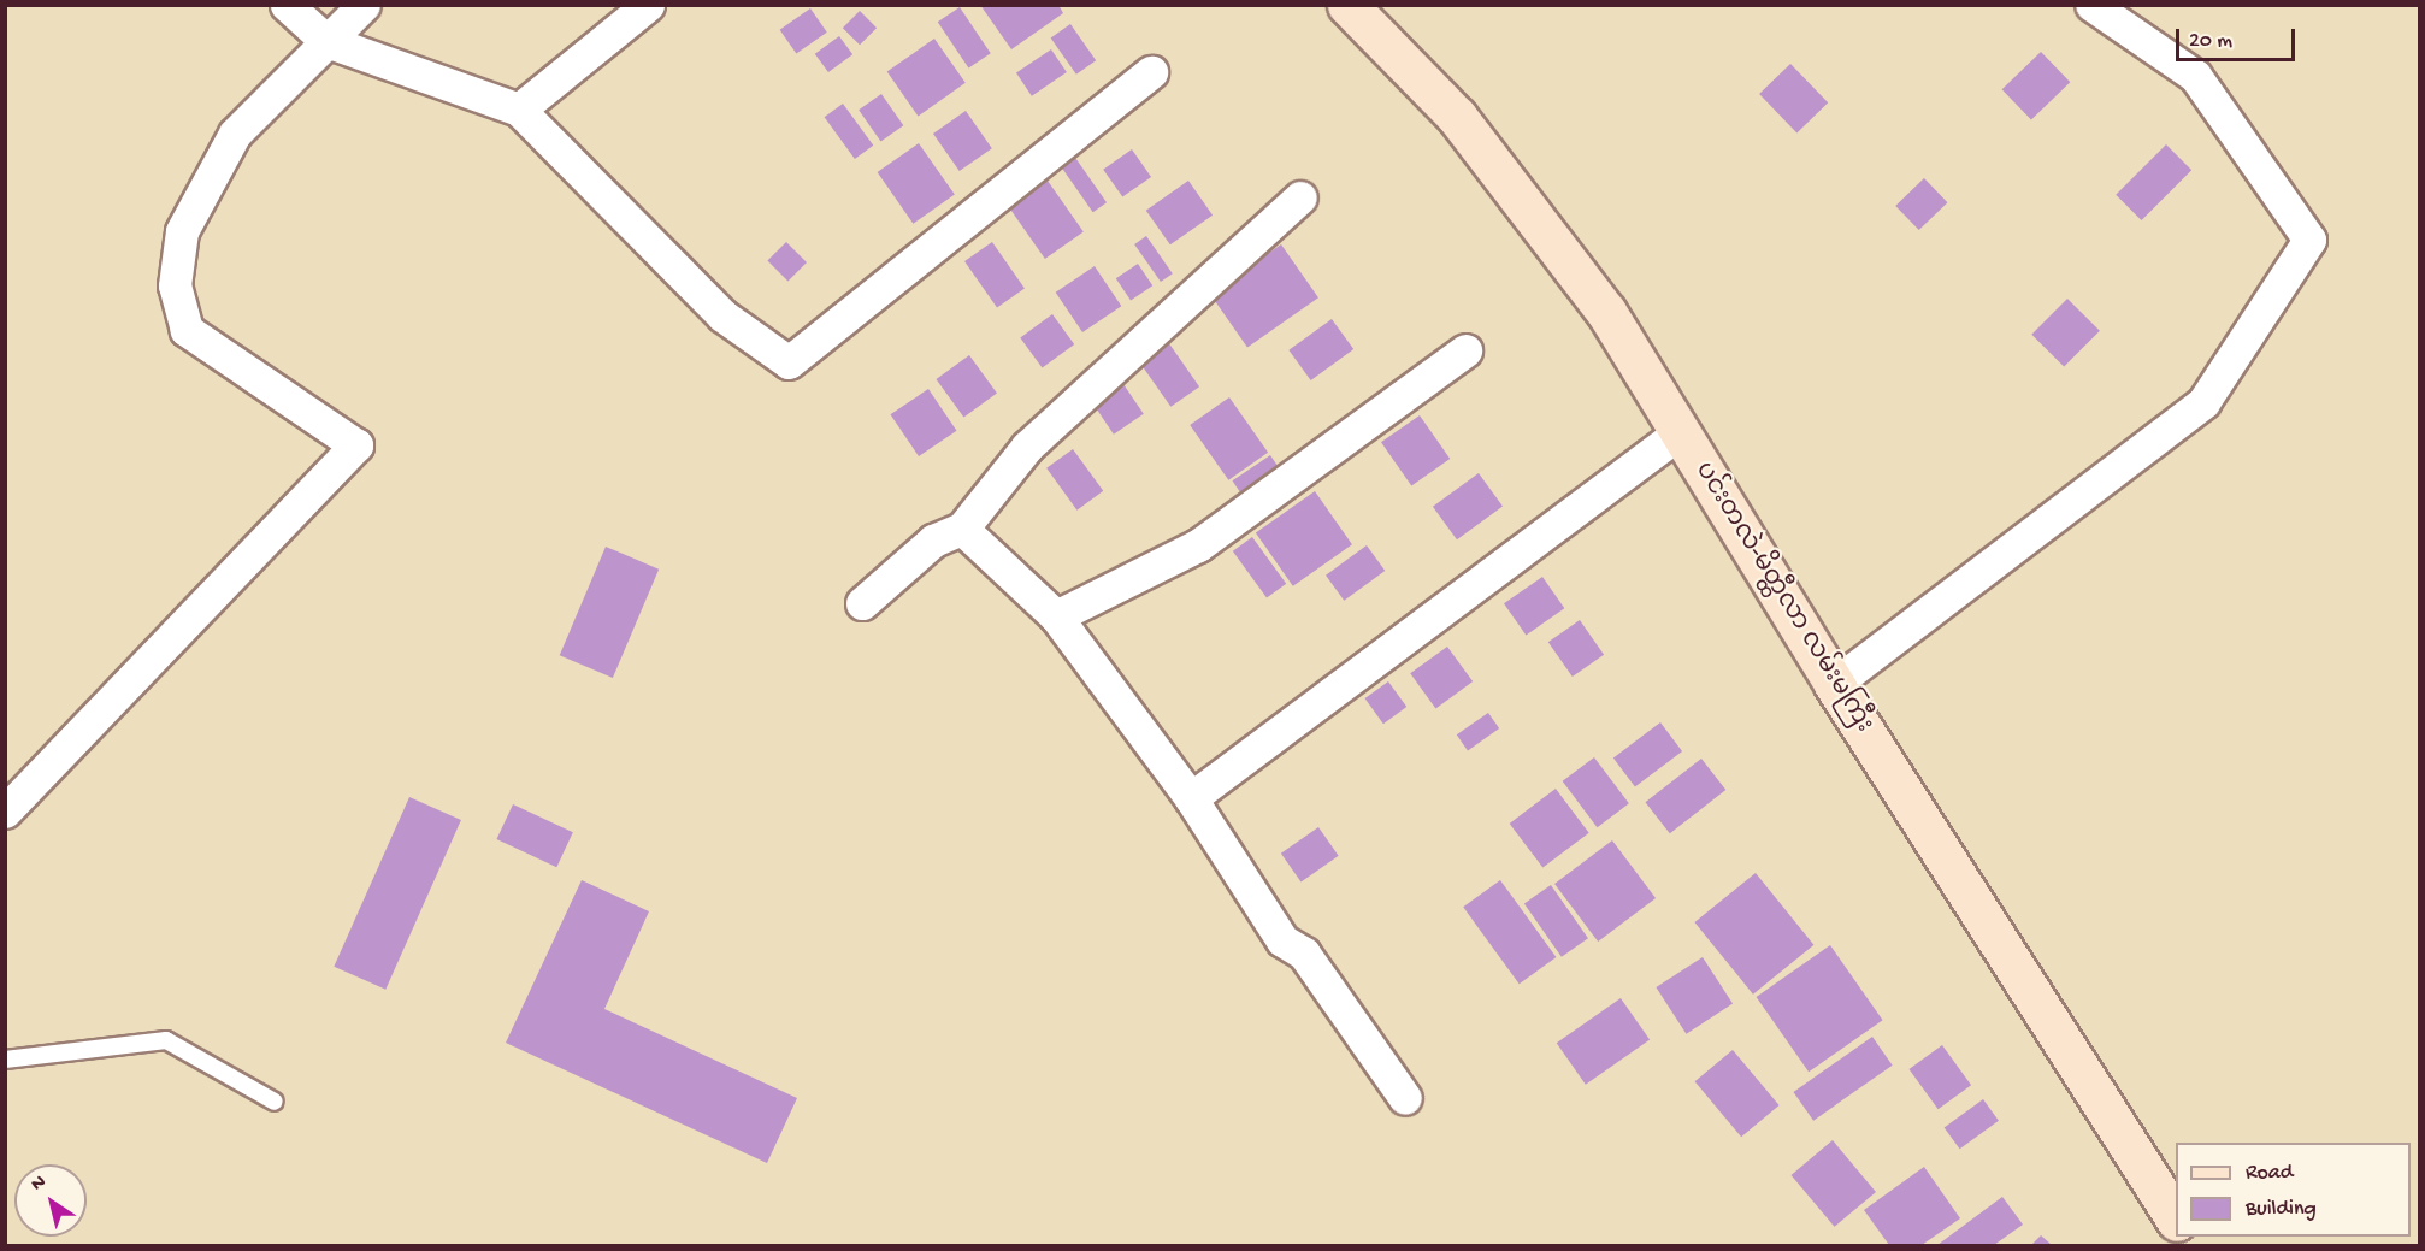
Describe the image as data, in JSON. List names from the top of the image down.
{
  "streets": {
    "street": ["ပင်းတလဲ-မိတ္ထီလာ လမ်းမကြီး"]
  },
  "legend": ["Road", "Building"],
  "scale_bar": "20 m",
  "north": "top left"
}
